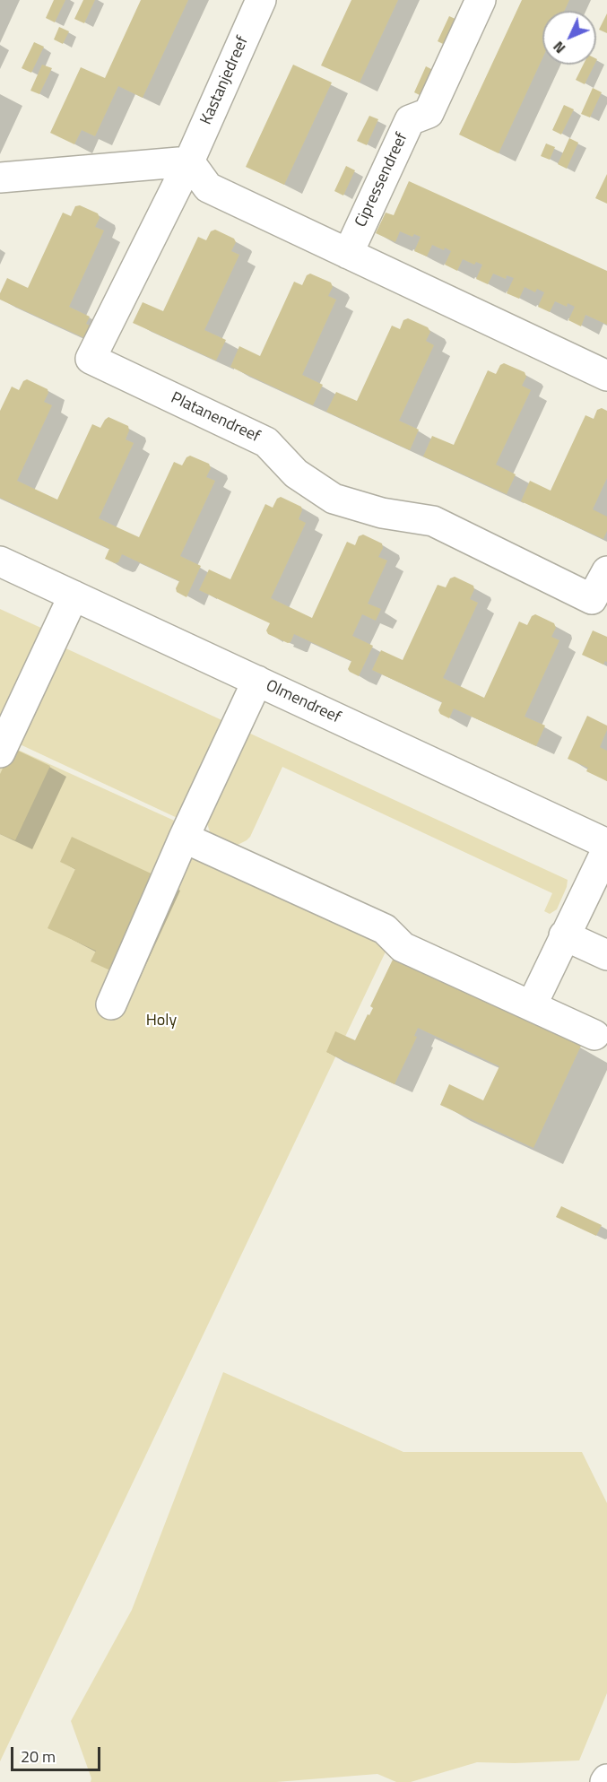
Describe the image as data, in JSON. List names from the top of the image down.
{
  "streets": {
    "street": [
      "Kastanjedreef",
      "Cipressendreef",
      "Platanendreef",
      "Olmendreef"
    ]
  },
  "crossings": [
    ["Kastanjedreef", "Platanendreef"]
  ],
  "parks": ["Holy"],
  "scale_bar": "20 m",
  "north": "bottom left"
}
